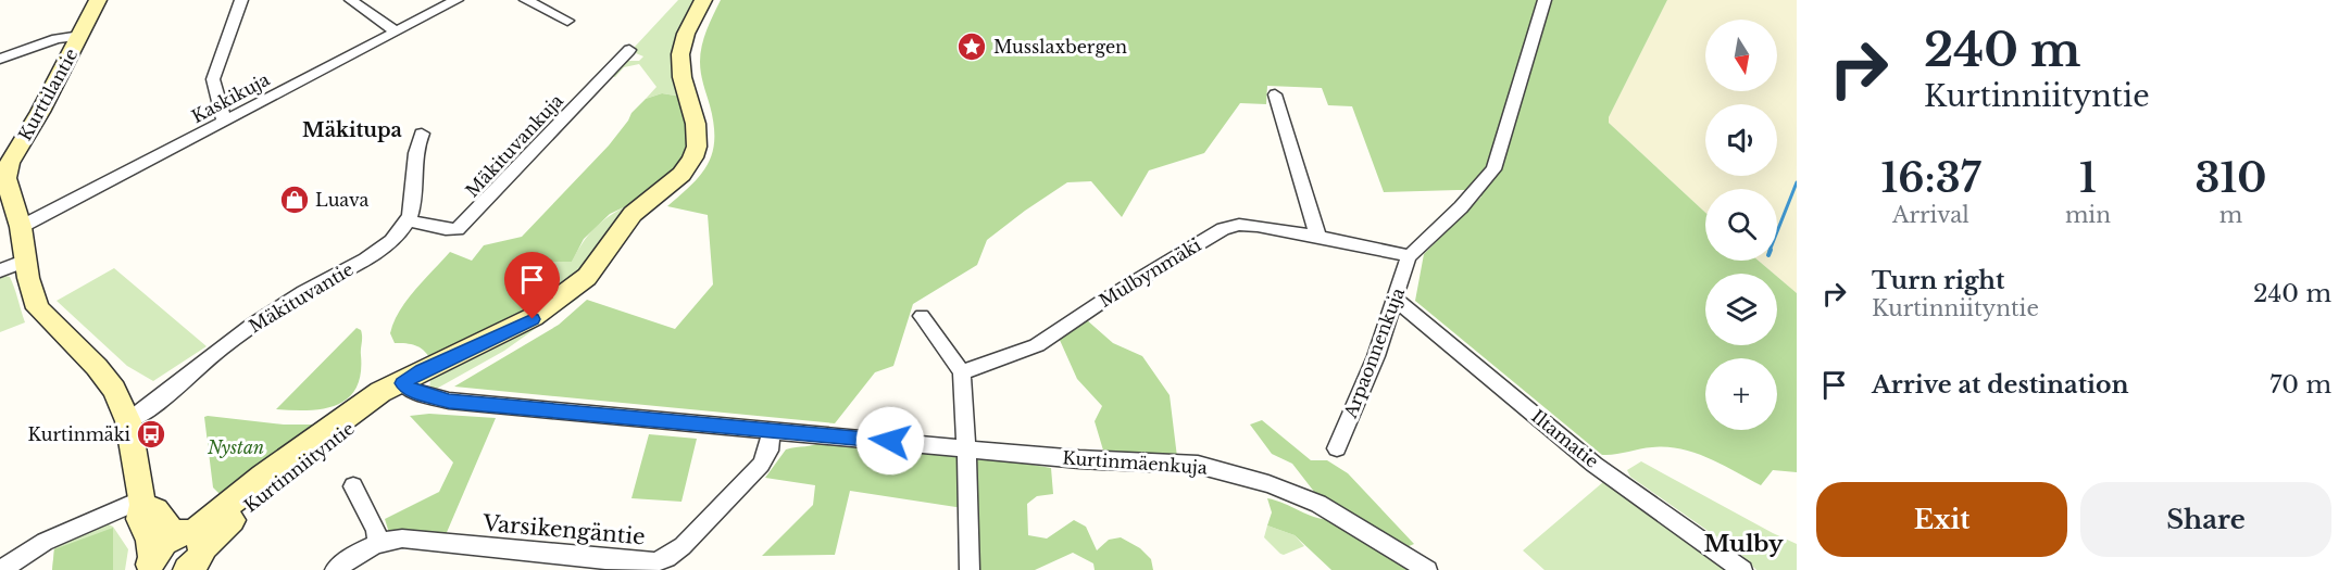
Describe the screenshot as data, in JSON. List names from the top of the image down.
{
  "streets": {
    "street": [
      "Kurttilantie",
      "Kaskikuja",
      "Mäkituvankuja",
      "Mulbynmäki",
      "Mäkituvantie",
      "Arpaonnenkuja",
      "Iltamatie",
      "Kurtinmäenkuja",
      "Kurtinniityntie",
      "Varsikengäntie"
    ]
  },
  "crossings": [
    ["Kurttilantie", "Kaskikuja"],
    ["Kurttilantie", "Mäkituvantie"],
    ["Mäkituvankuja", "Mäkituvantie"],
    ["Mulbynmäki", "Arpaonnenkuja"],
    ["Arpaonnenkuja", "Iltamatie"],
    ["Kurtinmäenkuja", "Kurtinniityntie"],
    ["Kurtinmäenkuja", "Varsikengäntie"]
  ],
  "districts": ["Mäkitupa", "Mulby"],
  "parks": ["Nystan"],
  "places": {
    "place": ["Musslaxbergen"],
    "shop": ["Luava"],
    "bus stop": ["Kurtinmäki"]
  },
  "north": "bottom",
  "page": {
    "turn": ["240 m", "Kurtinniityntie"],
    "map_buttons": "+",
    "eta": [
      "16:37",
      "Arrival",
      "1",
      "min",
      "310",
      "m"
    ],
    "list": [
      {
        "name": "Turn right",
        "note": "Kurtinniityntie",
        "value": "240 m"
      },
      {
        "name": "Arrive at destination",
        "value": "70 m"
      }
    ],
    "buttons": ["Exit", "Share"]
  }
}
